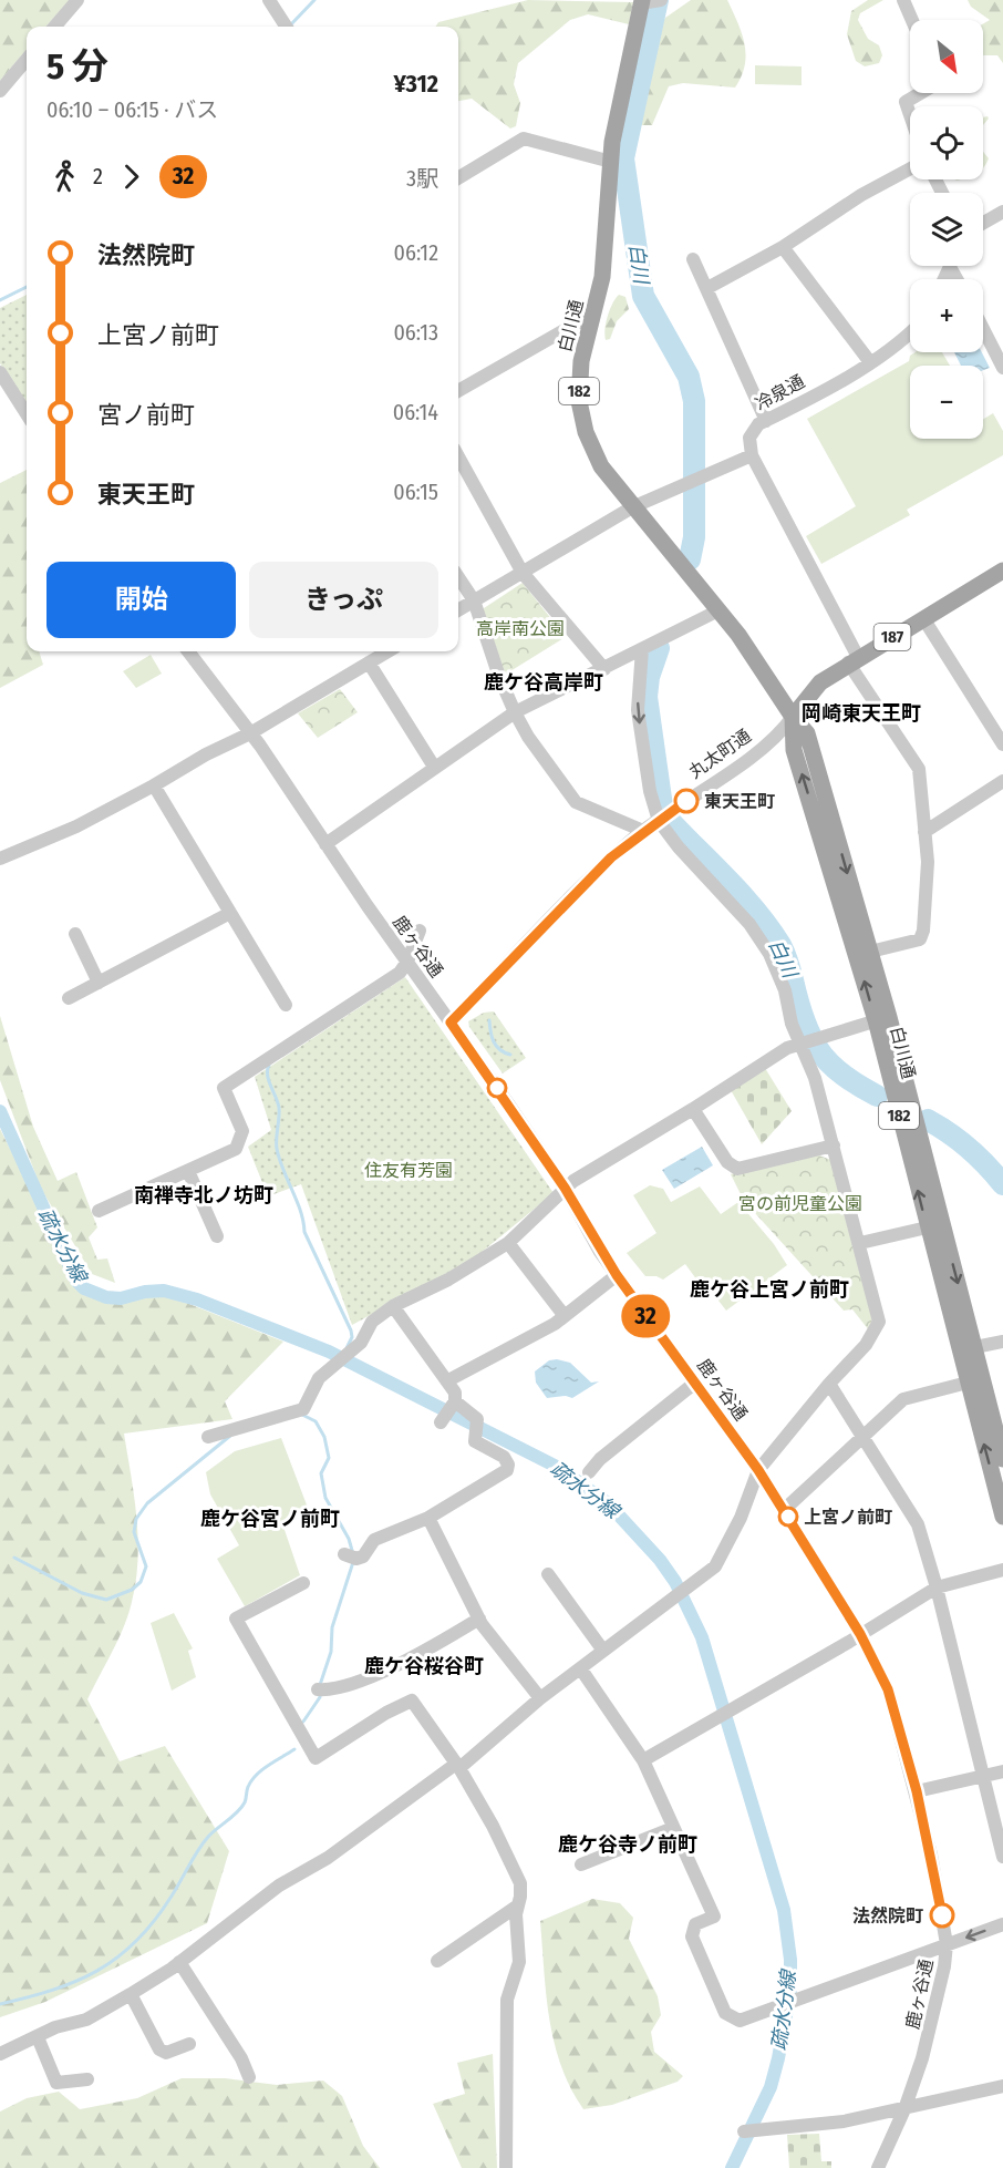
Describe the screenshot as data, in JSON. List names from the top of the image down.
{
  "streets": {
    "main road": [
      "白川通",
      "182",
      "187",
      "丸太町通"
    ],
    "street": ["冷泉通", "鹿ヶ谷通"]
  },
  "crossings": [
    ["白川通", "丸太町通"],
    ["丸太町通", "鹿ヶ谷通"]
  ],
  "districts": [
    "鹿ケ谷高岸町",
    "岡崎東天王町",
    "南禅寺北ノ坊町",
    "鹿ケ谷上宮ノ前町",
    "鹿ケ谷宮ノ前町",
    "鹿ケ谷桜谷町",
    "鹿ケ谷寺ノ前町"
  ],
  "water": ["白川", "疏水分線"],
  "parks": ["高岸南公園", "住友有芳園", "宮の前児童公園"],
  "places": ["東天王町", "上宮ノ前町", "法然院町"],
  "lines": ["bus line 32"],
  "north": "bottom right",
  "page": {
    "on_map": "32",
    "map_buttons": ["+", "−"],
    "heading": ["5 分", "06:10 – 06:15 · バス", "¥312"],
    "legs": ["2", "32", "3駅"],
    "list": [
      {
        "name": "法然院町",
        "value": "06:12"
      },
      {
        "name": "上宮ノ前町",
        "value": "06:13"
      },
      {
        "name": "宮ノ前町",
        "value": "06:14"
      },
      {
        "name": "東天王町",
        "value": "06:15"
      }
    ],
    "buttons": ["開始", "きっぷ"]
  }
}
